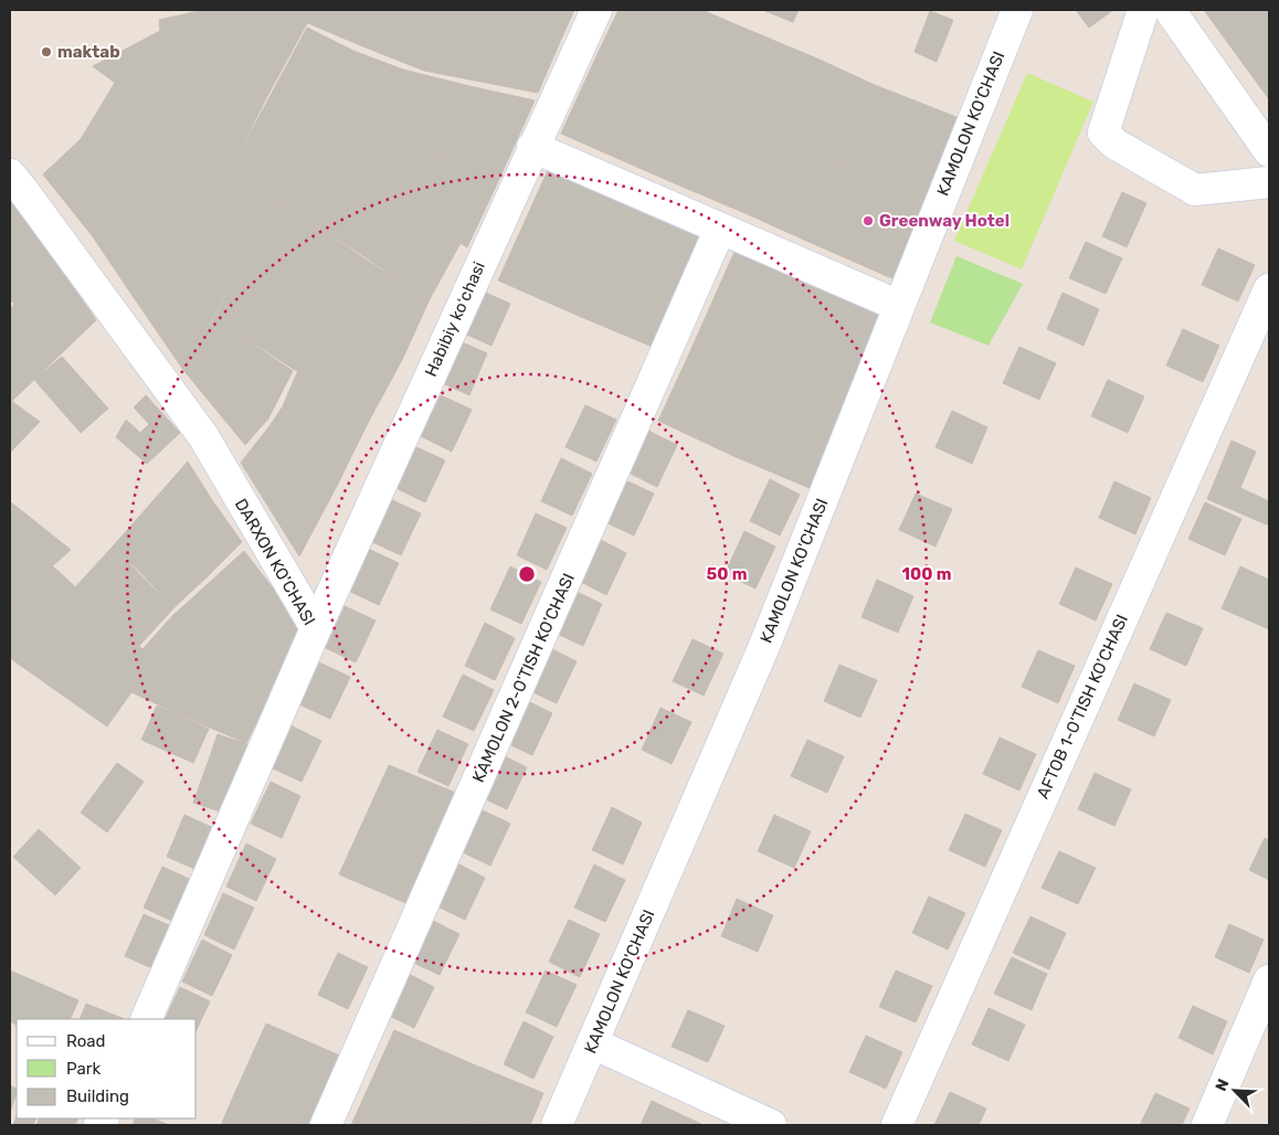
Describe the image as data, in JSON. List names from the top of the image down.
{
  "streets": {
    "street": [
      "KAMOLON KO'CHASI",
      "Habibiy koʻchasi",
      "DARXON KO'CHASI",
      "KAMOLON 2-O'TISH KO'CHASI",
      "AFTOB 1-O'TISH KO'CHASI"
    ]
  },
  "crossings": [
    ["Habibiy koʻchasi", "DARXON KO'CHASI"]
  ],
  "places": ["maktab", "Greenway Hotel"],
  "legend": ["Road", "Park", "Building"],
  "north": "top left",
  "rings": ["50 m", "100 m"]
}
